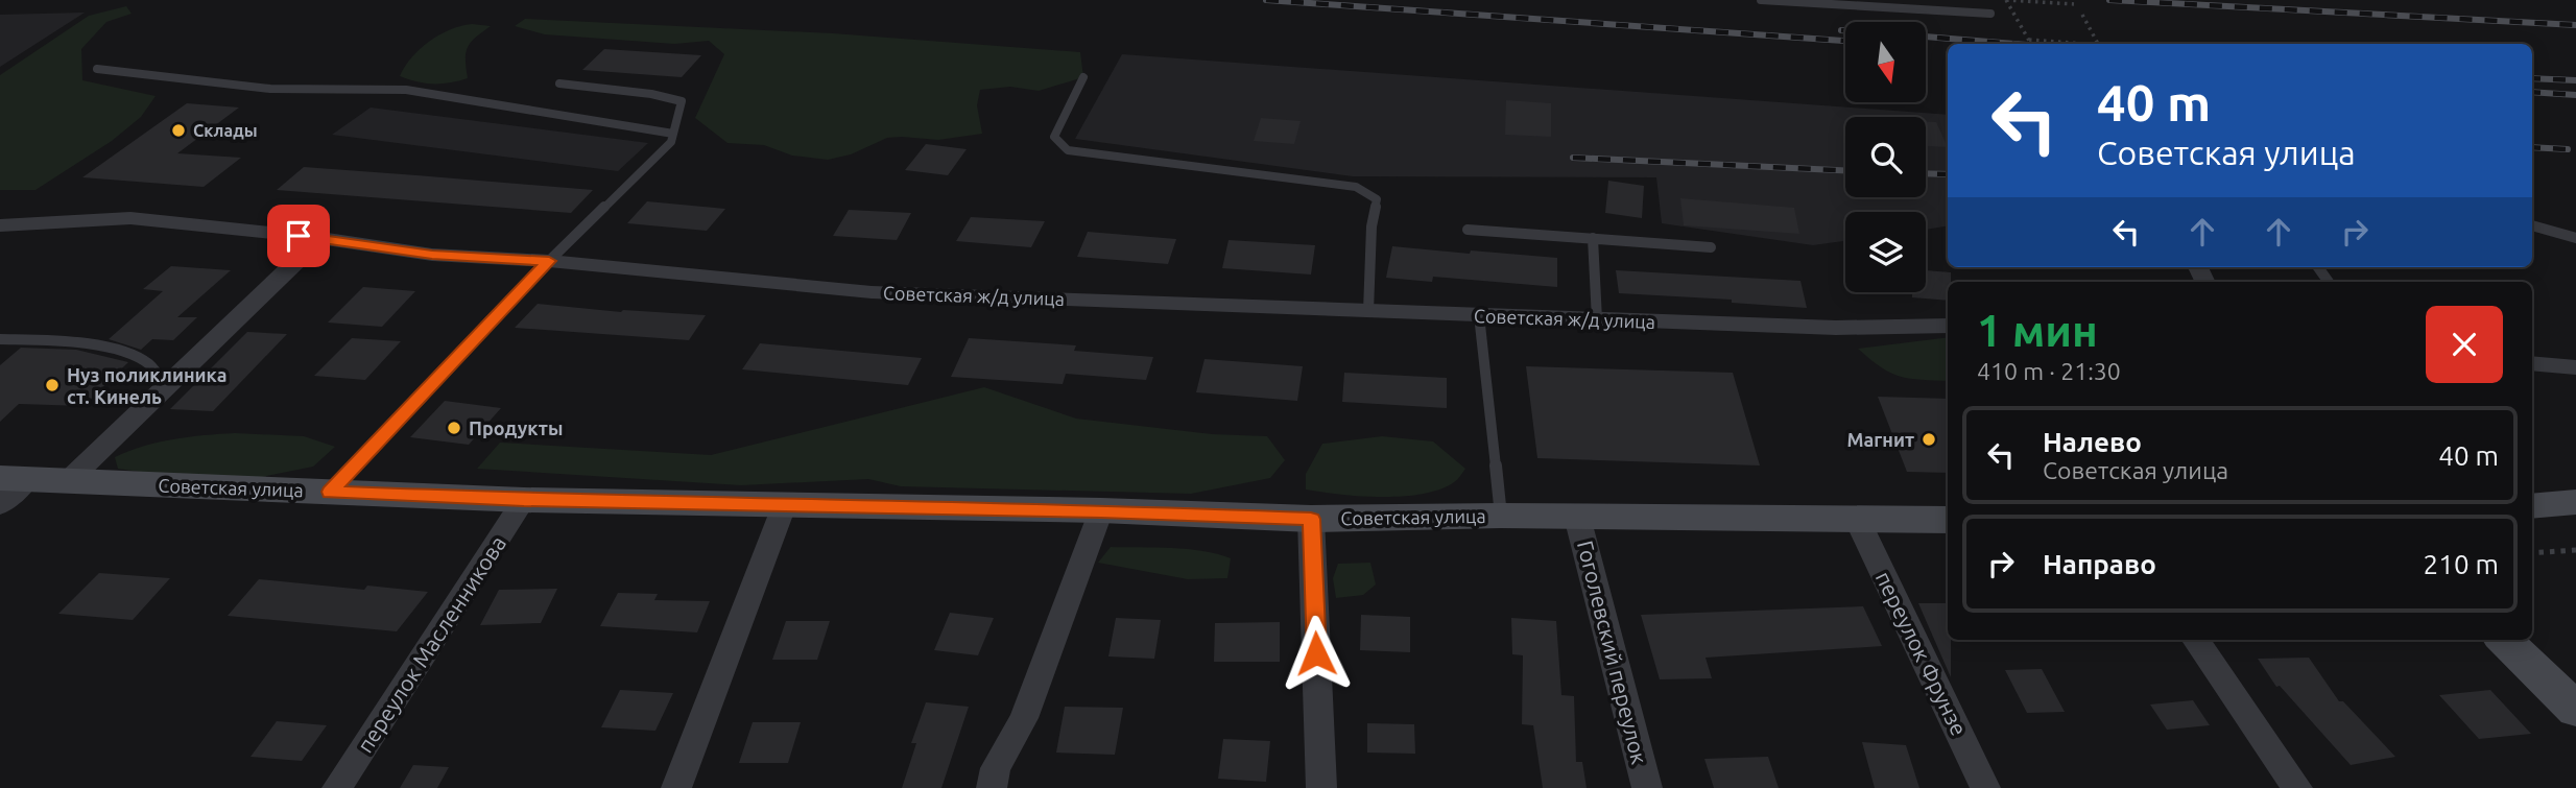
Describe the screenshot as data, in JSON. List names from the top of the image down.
{
  "streets": {
    "main road": ["Советская улица"],
    "street": [
      "Советская ж/д улица",
      "переулок Масленникова",
      "Гоголевский переулок",
      "переулок Фрунзе"
    ]
  },
  "crossings": [
    ["Советская улица", "переулок Масленникова"],
    ["Советская улица", "Гоголевский переулок"],
    ["Советская улица", "переулок Фрунзе"]
  ],
  "places": [
    "Склады",
    "Нуз поликлиника ст. Кинель",
    "Продукты",
    "Магнит"
  ],
  "north": "bottom",
  "page": {
    "turn": ["40 m", "Советская улица"],
    "heading": ["1 мин", "410 m · 21:30"],
    "list": [
      {
        "name": "Налево",
        "note": "Советская улица",
        "value": "40 m"
      },
      {
        "name": "Направо",
        "value": "210 m"
      }
    ]
  }
}
